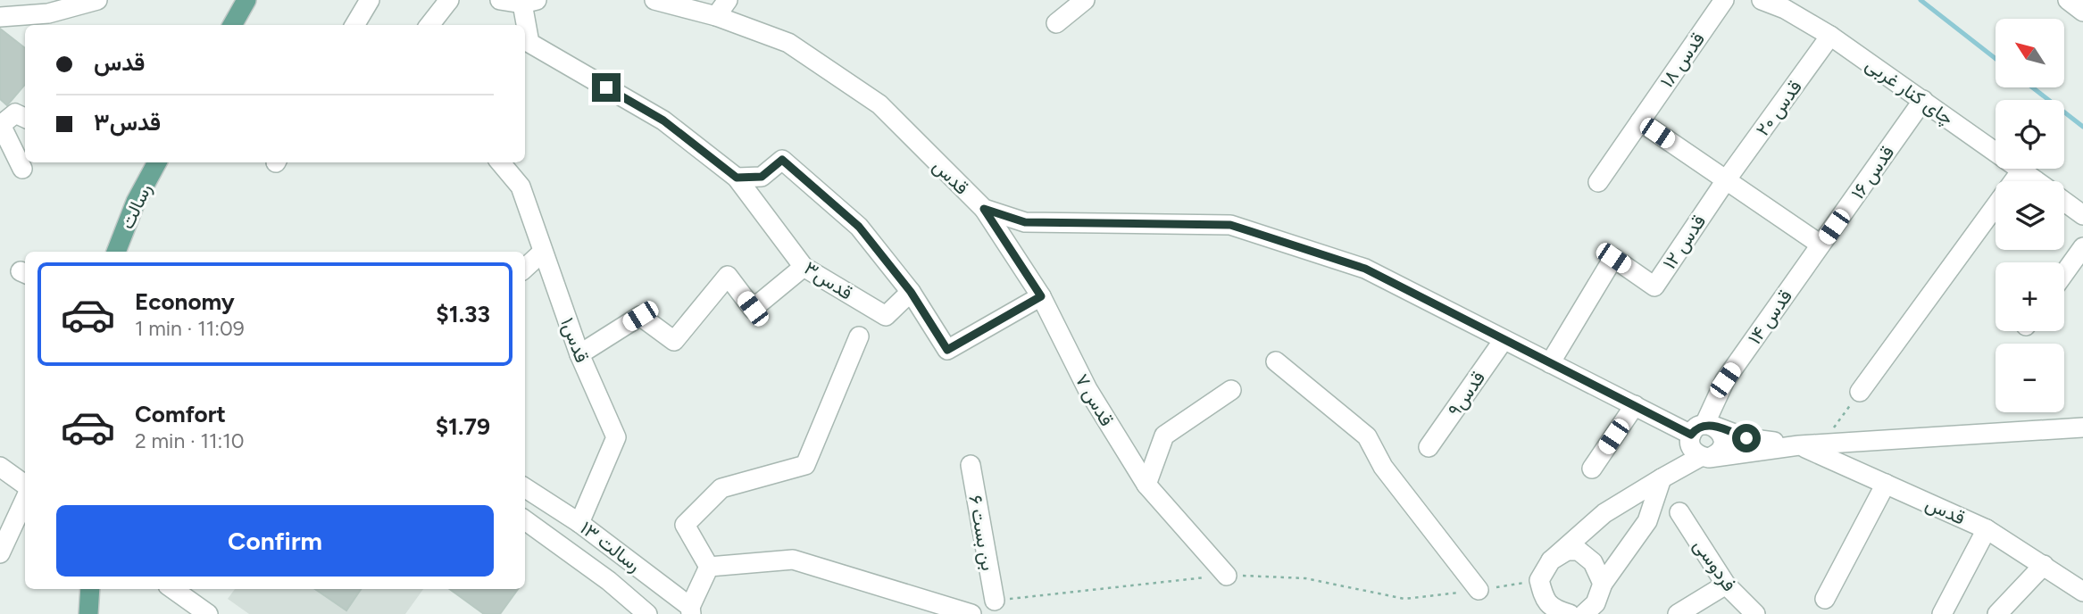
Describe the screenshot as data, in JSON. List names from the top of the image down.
{
  "streets": {
    "main road": ["رسالت"],
    "street": [
      "قدس ۱۸",
      "چای کنار غربی",
      "قدس ۲۰",
      "قدس ۱۶",
      "قدس",
      "قدس ۱۲",
      "قدس۳",
      "قدس ۱۴",
      "قدس۱",
      "قدس۹",
      "قدس ۷",
      "بن بست ۶",
      "رسالت ۱۳",
      "فردوسی"
    ]
  },
  "crossings": [
    ["چای کنار غربی", "قدس ۲۰"],
    ["چای کنار غربی", "قدس ۱۶"],
    ["قدس ۲۰", "قدس ۱۲"],
    ["قدس ۱۶", "قدس ۱۴"],
    ["قدس", "قدس ۱۲"],
    ["قدس", "قدس ۱۴"],
    ["قدس", "قدس۹"],
    ["قدس", "قدس ۷"],
    ["قدس۱", "رسالت ۱۳"]
  ],
  "north": "top left",
  "page": {
    "map_buttons": ["+", "−"],
    "banner": ["قدس", "قدس۳"],
    "list": [
      {
        "name": "Economy",
        "note": "1 min · 11:09",
        "value": "$1.33"
      },
      {
        "name": "Comfort",
        "note": "2 min · 11:10",
        "value": "$1.79"
      }
    ],
    "buttons": "Confirm"
  }
}
